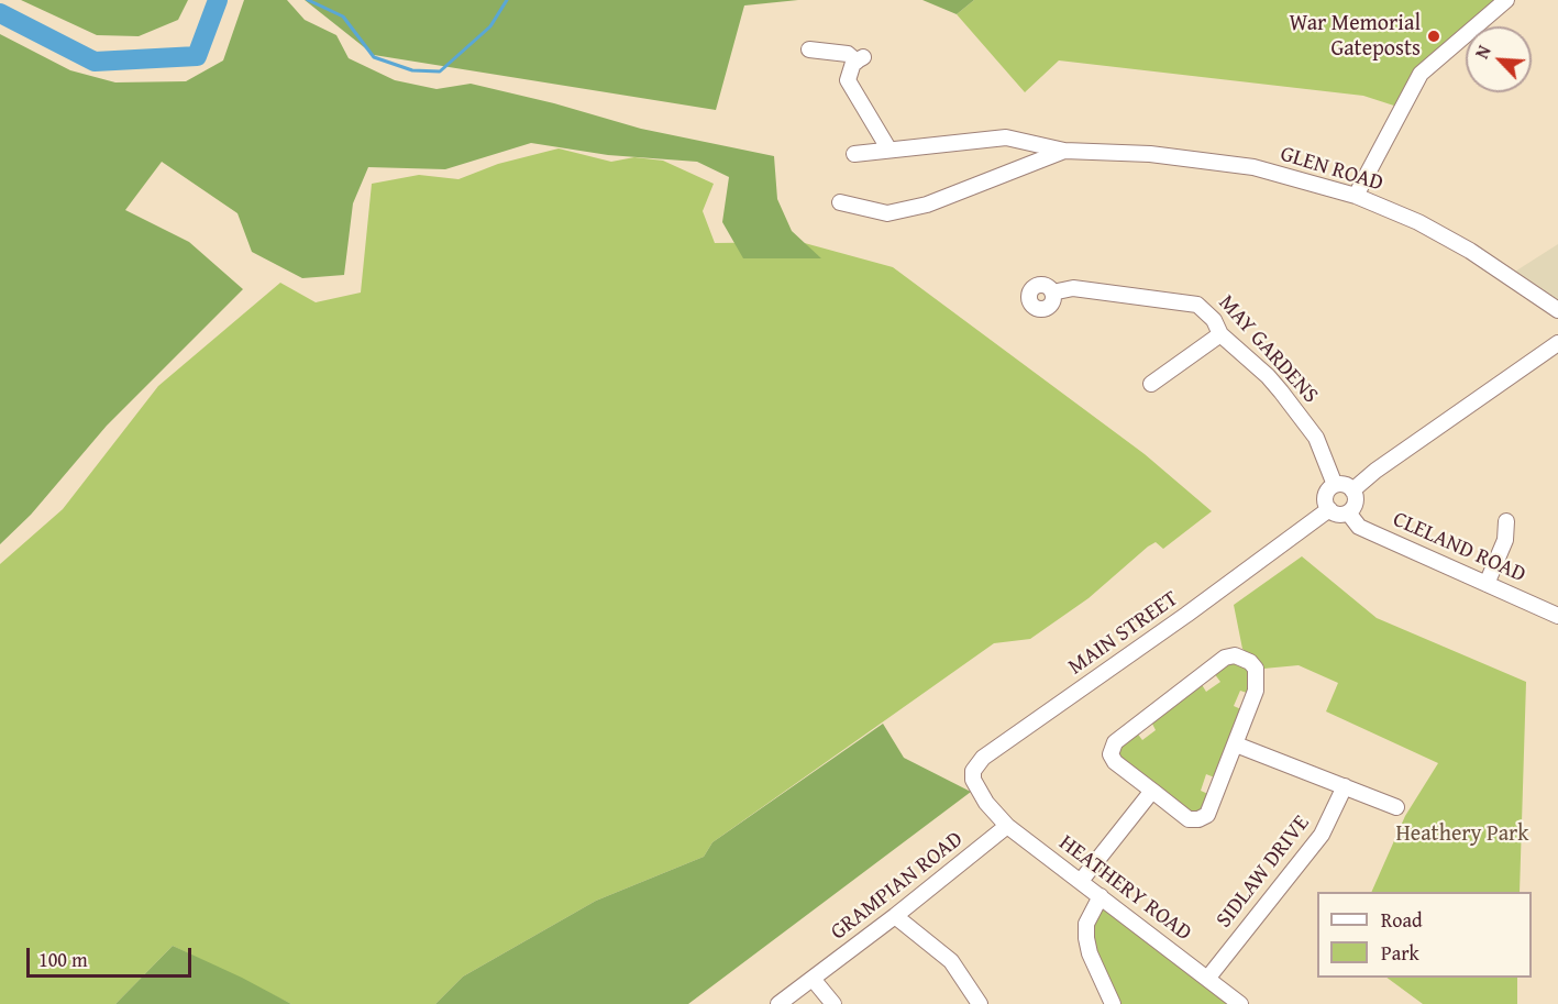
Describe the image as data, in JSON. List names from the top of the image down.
{
  "streets": {
    "street": [
      "GLEN ROAD",
      "MAY GARDENS",
      "CLELAND ROAD",
      "MAIN STREET",
      "SIDLAW DRIVE",
      "GRAMPIAN ROAD",
      "HEATHERY ROAD"
    ]
  },
  "crossings": [
    ["MAY GARDENS", "CLELAND ROAD"],
    ["MAY GARDENS", "MAIN STREET"],
    ["CLELAND ROAD", "MAIN STREET"],
    ["MAIN STREET", "HEATHERY ROAD"],
    ["SIDLAW DRIVE", "HEATHERY ROAD"],
    ["GRAMPIAN ROAD", "HEATHERY ROAD"]
  ],
  "parks": ["Heathery Park"],
  "places": ["War Memorial Gateposts"],
  "legend": ["Road", "Park"],
  "scale_bar": "100 m",
  "north": "top left"
}
